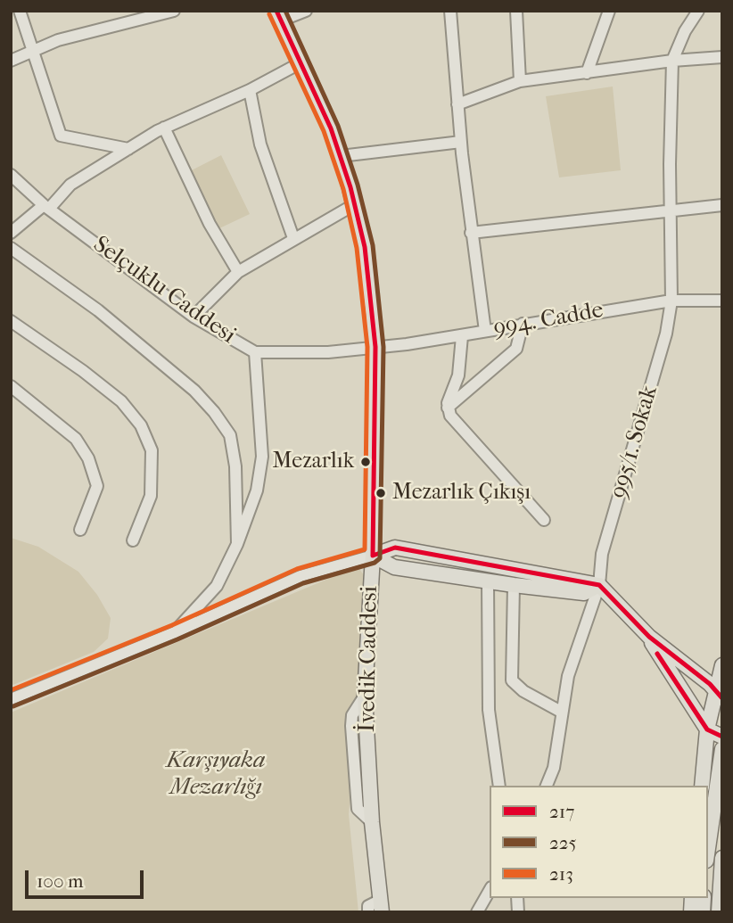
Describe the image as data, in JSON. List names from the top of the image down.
{
  "streets": {
    "main road": ["İvedik Caddesi"],
    "street": ["Selçuklu Caddesi", "994. Cadde", "995/1. Sokak"]
  },
  "crossings": [
    ["Selçuklu Caddesi", "994. Cadde"],
    ["Selçuklu Caddesi", "İvedik Caddesi"],
    ["994. Cadde", "995/1. Sokak"],
    ["994. Cadde", "İvedik Caddesi"]
  ],
  "parks": ["Karşıyaka Mezarlığı"],
  "places": ["Mezarlık", "Mezarlık Çıkışı"],
  "lines": ["transit line 217", "transit line 225", "transit line 213"],
  "legend": ["217", "225", "213"],
  "scale_bar": "100 m"
}
